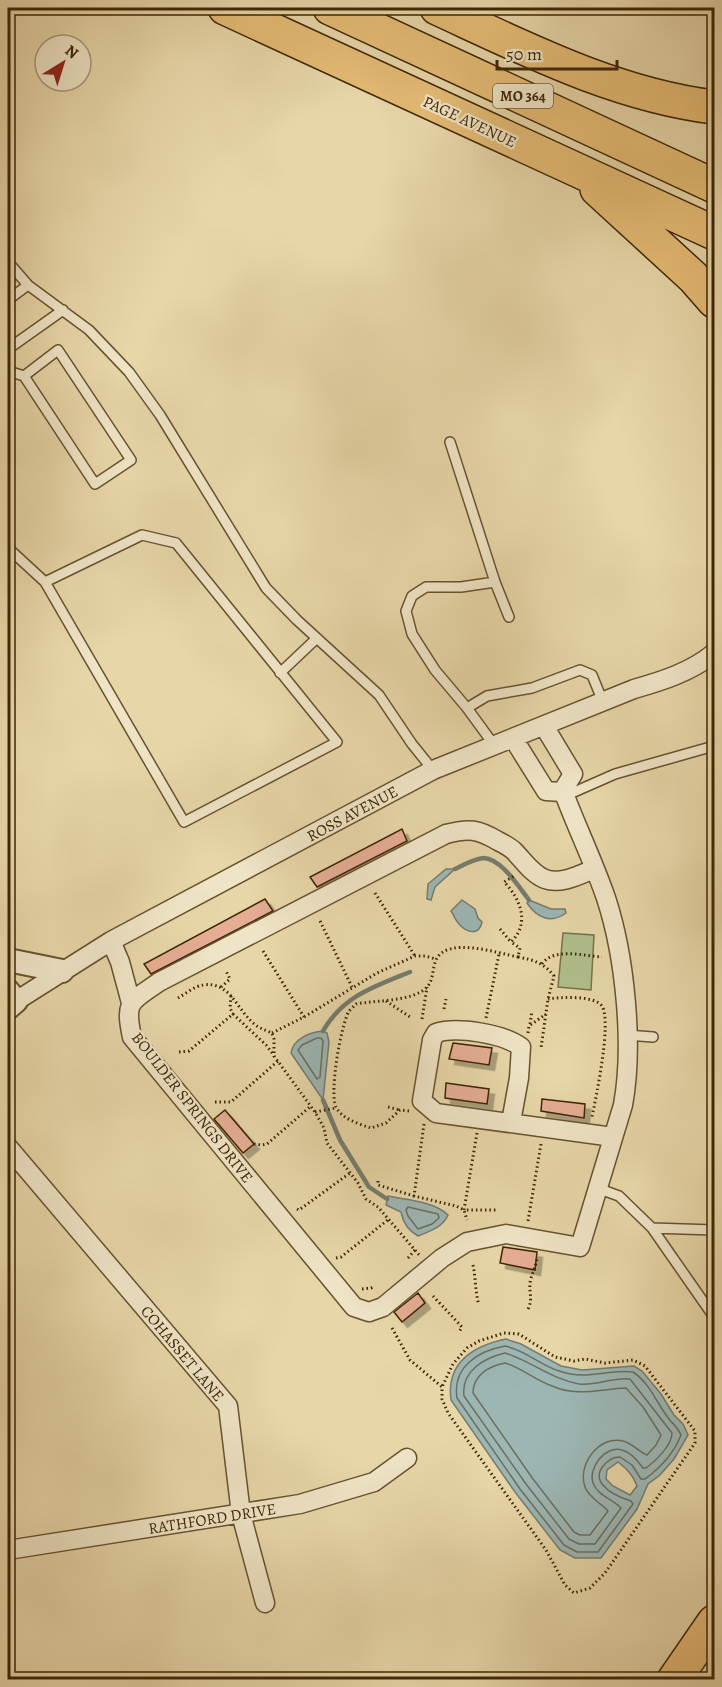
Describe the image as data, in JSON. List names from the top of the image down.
{
  "streets": {
    "highway": ["MO 364", "PAGE AVENUE"],
    "street": [
      "ROSS AVENUE",
      "BOULDER SPRINGS DRIVE",
      "COHASSET LANE",
      "RATHFORD DRIVE"
    ]
  },
  "crossings": [
    ["ROSS AVENUE", "BOULDER SPRINGS DRIVE"],
    ["COHASSET LANE", "RATHFORD DRIVE"]
  ],
  "scale_bar": "50 m",
  "north": "top right"
}
